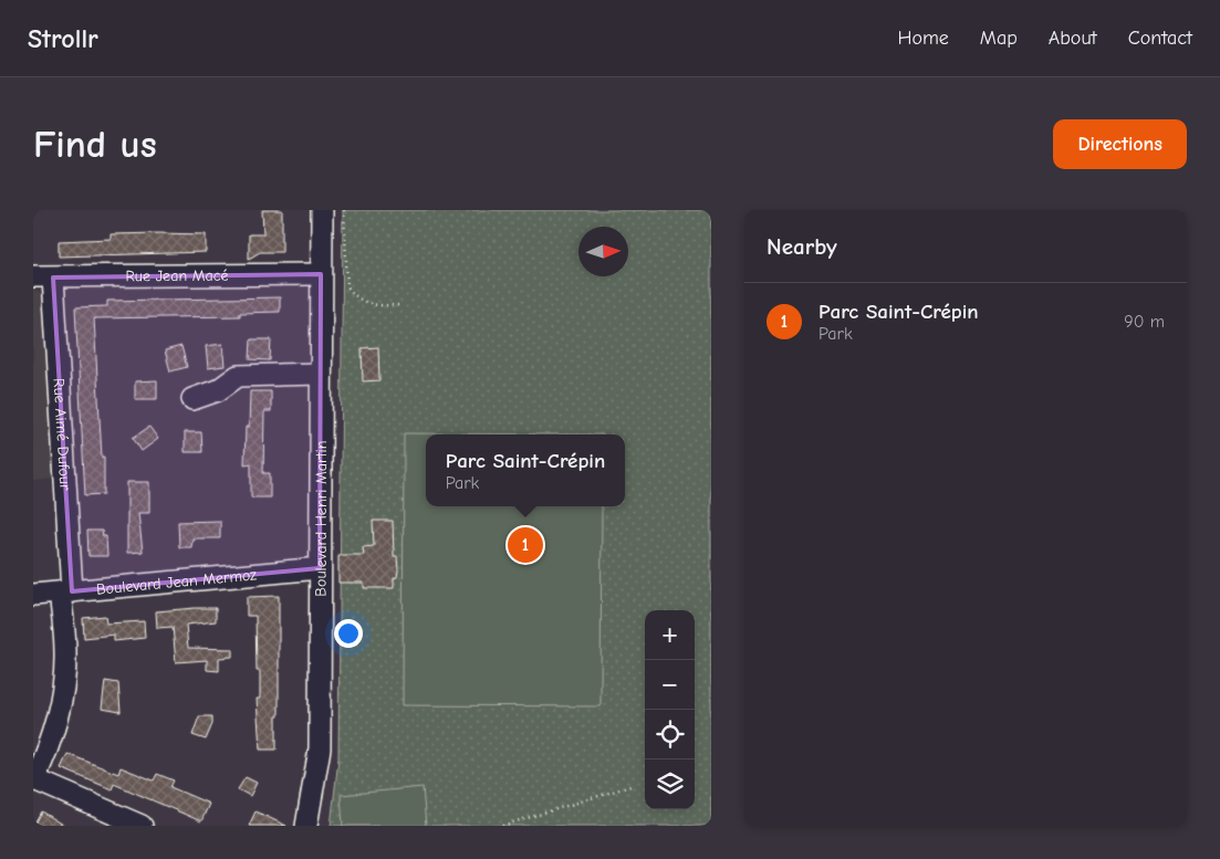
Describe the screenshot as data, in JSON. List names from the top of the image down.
{
  "streets": {
    "street": [
      "Rue Jean Macé",
      "Rue Aimé Dufour",
      "Boulevard Henri Martin",
      "Boulevard Jean Mermoz"
    ]
  },
  "crossings": [
    ["Rue Jean Macé", "Rue Aimé Dufour"],
    ["Rue Jean Macé", "Boulevard Henri Martin"],
    ["Rue Aimé Dufour", "Boulevard Jean Mermoz"],
    ["Boulevard Henri Martin", "Boulevard Jean Mermoz"]
  ],
  "north": "right",
  "page": {
    "header": "Strollr",
    "nav": [
      "Home",
      "Map",
      "About",
      "Contact"
    ],
    "buttons": "Directions",
    "title": "Find us",
    "heading": "Nearby",
    "list": [
      {
        "mark": "1",
        "name": "Parc Saint-Crépin",
        "note": "Park",
        "value": "90 m"
      }
    ],
    "popup": ["Parc Saint-Crépin", "Park"],
    "pins": "1",
    "map_buttons": ["+", "−"]
  }
}
